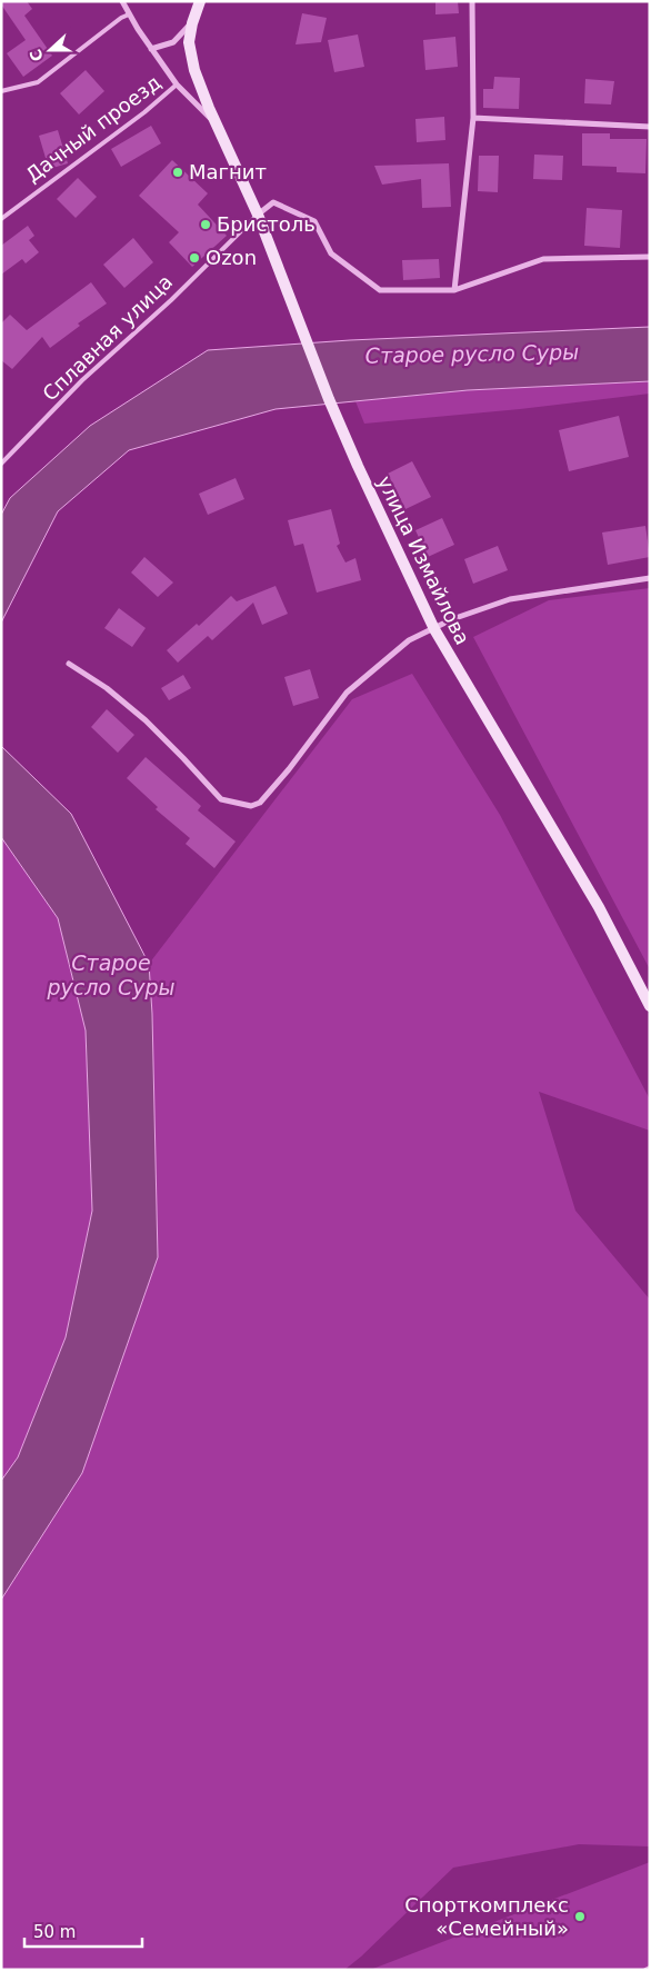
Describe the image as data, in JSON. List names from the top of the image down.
{
  "streets": {
    "main road": ["улица Измайлова"],
    "street": ["Сплавная улица"],
    "lane": ["Дачный проезд"]
  },
  "crossings": [
    ["Сплавная улица", "улица Измайлова"]
  ],
  "water": ["Старое русло Суры"],
  "places": [
    "Магнит",
    "Бристоль",
    "Ozon",
    "Спорткомплекс «Семейный»"
  ],
  "scale_bar": "50 m",
  "north": "left"
}
